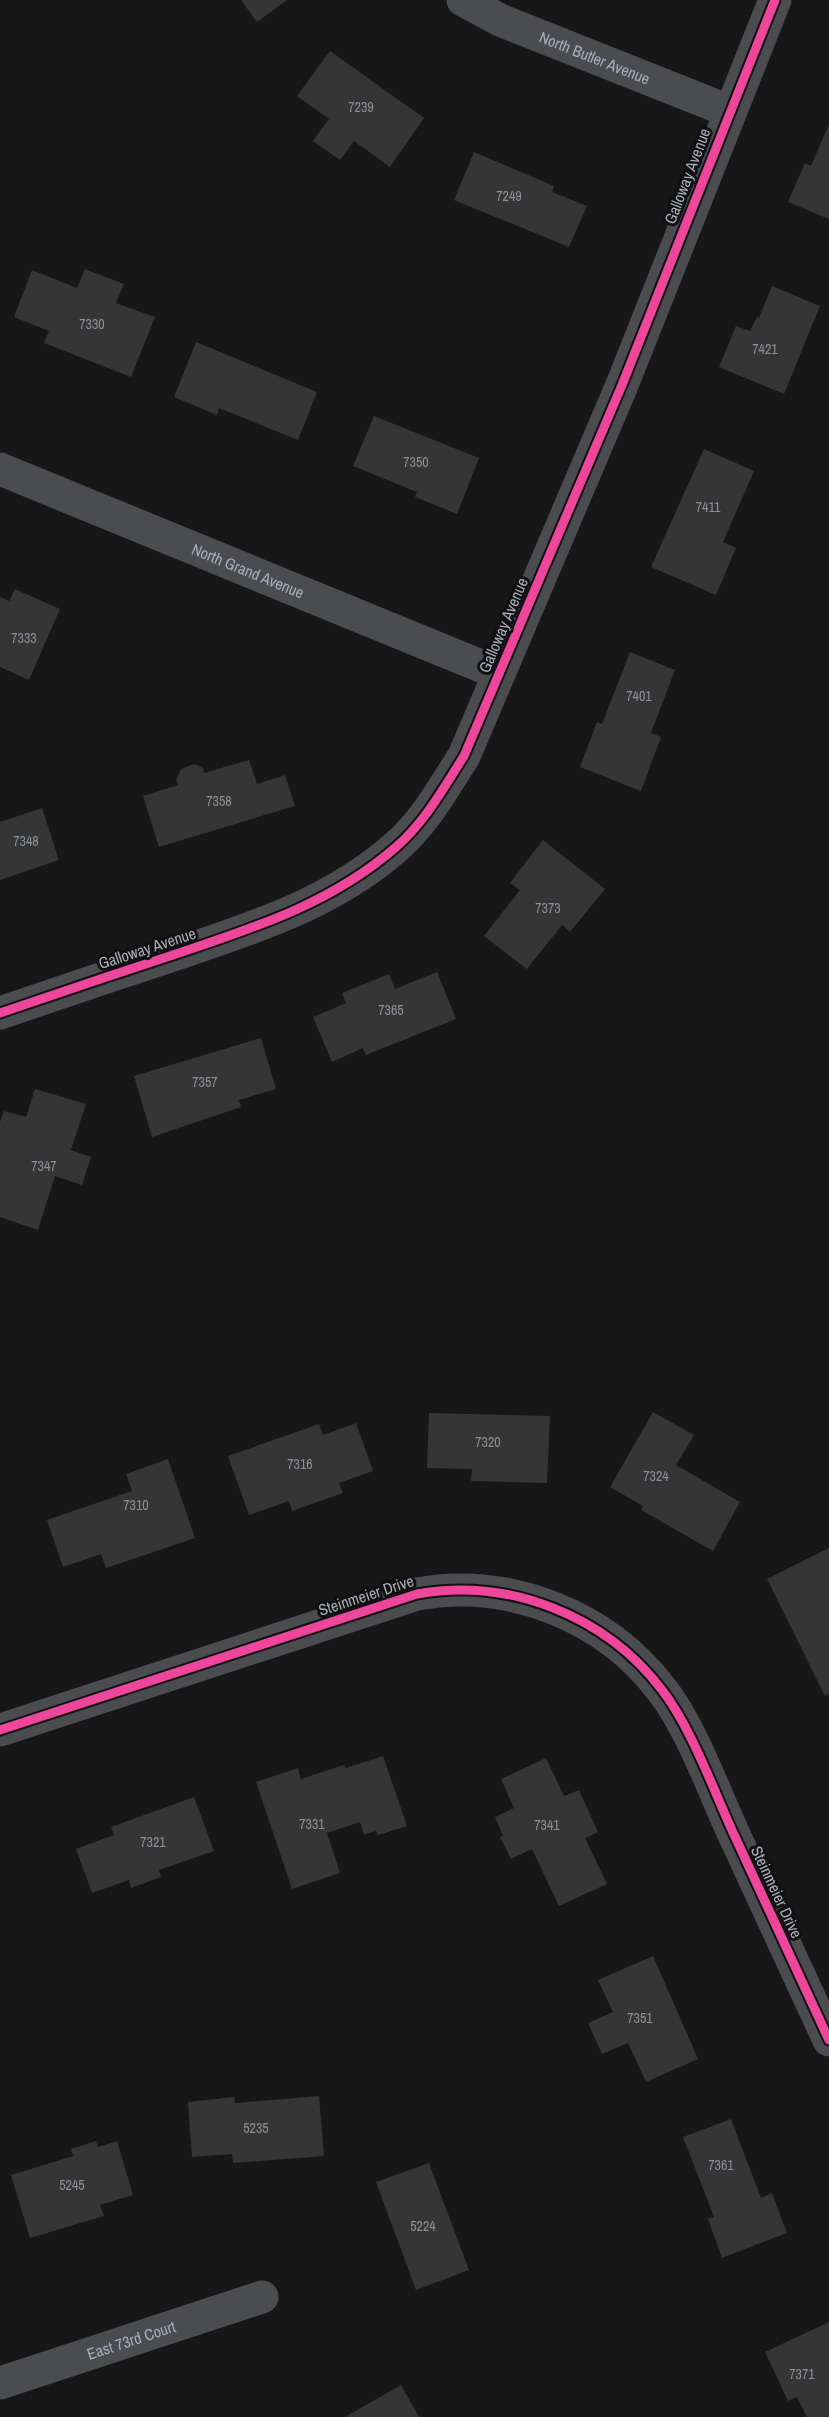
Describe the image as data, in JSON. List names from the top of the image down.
{
  "streets": {
    "street": [
      "North Butler Avenue",
      "Galloway Avenue",
      "North Grand Avenue",
      "Steinmeier Drive",
      "East 73rd Court"
    ]
  },
  "crossings": [
    ["North Butler Avenue", "Galloway Avenue"],
    ["Galloway Avenue", "North Grand Avenue"]
  ],
  "house_numbers": [
    "7239",
    "7249",
    "7330",
    "7421",
    "7350",
    "7411",
    "7333",
    "7401",
    "7358",
    "7348",
    "7373",
    "7365",
    "7357",
    "7347",
    "7320",
    "7316",
    "7324",
    "7310",
    "7331",
    "7341",
    "7321",
    "7351",
    "5235",
    "7361",
    "5245",
    "5224",
    "7371"
  ]
}
